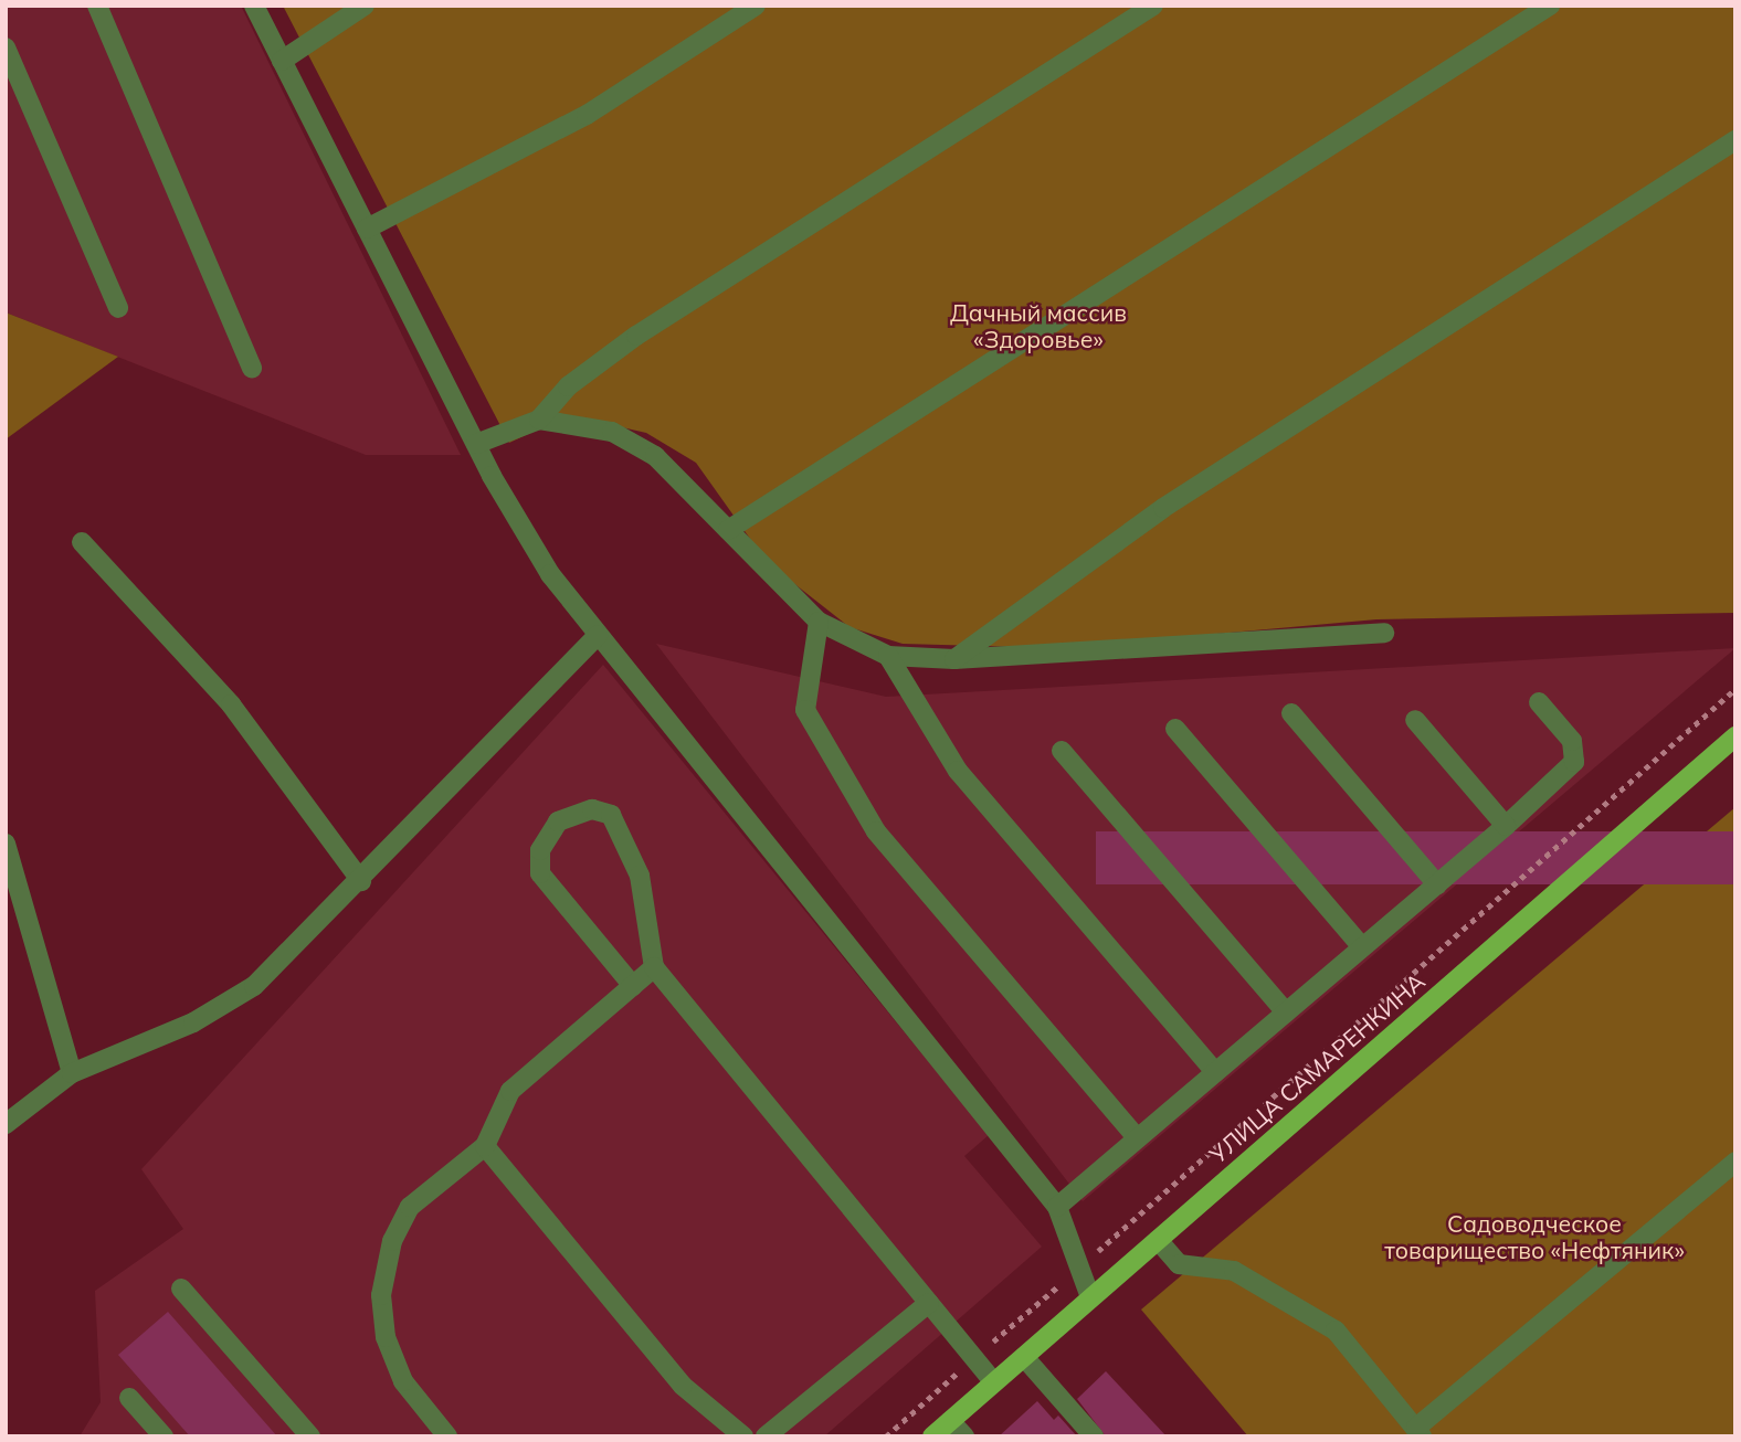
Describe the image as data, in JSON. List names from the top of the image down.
{
  "streets": {
    "main road": ["УЛИЦА САМАРЕНКИНА"]
  },
  "parks": ["Дачный массив «Здоровье»", "Садоводческое товарищество «Нефтяник»"]
}
